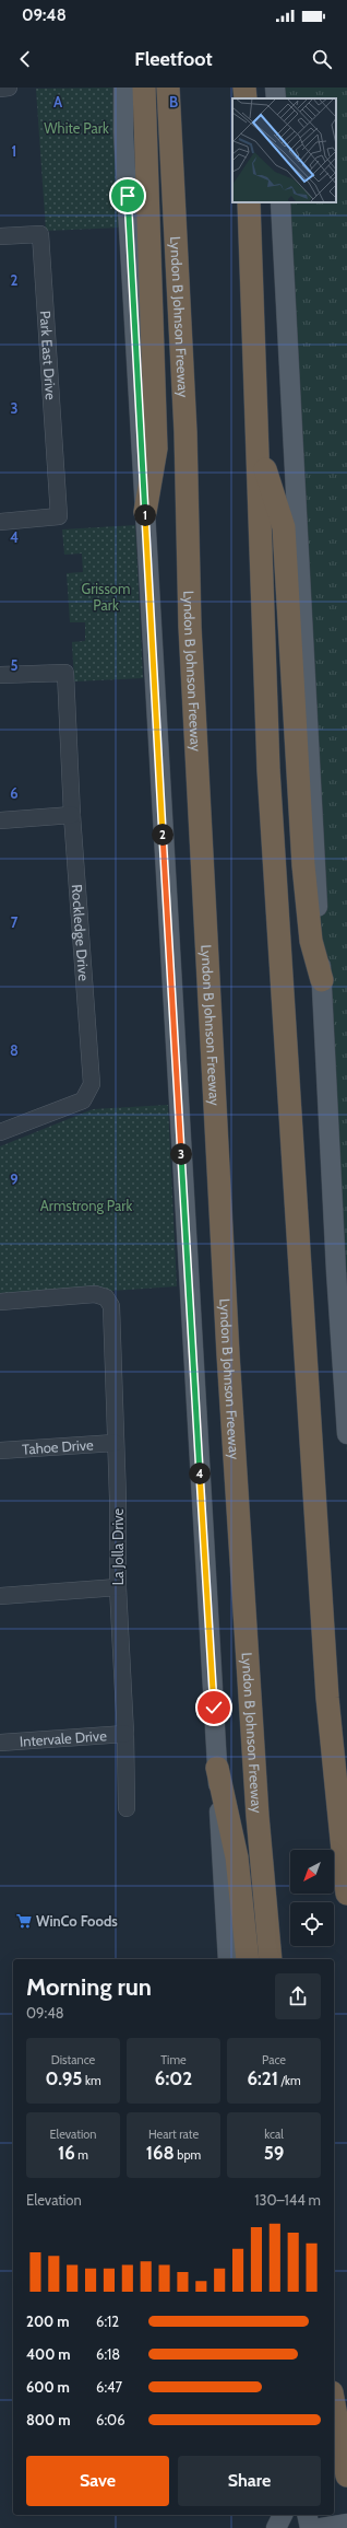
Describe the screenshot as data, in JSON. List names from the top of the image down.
{
  "streets": {
    "highway": ["Lyndon B Johnson Freeway"],
    "street": [
      "Park East Drive",
      "Rockledge Drive",
      "Tahoe Drive",
      "La Jolla Drive",
      "Intervale Drive"
    ]
  },
  "crossings": [
    ["Tahoe Drive", "La Jolla Drive"],
    ["La Jolla Drive", "Intervale Drive"]
  ],
  "parks": ["White Park", "Grissom Park", "Armstrong Park"],
  "places": {
    "supermarket": ["WinCo Foods"]
  },
  "north": "bottom left",
  "page": {
    "status": "09:48",
    "header": "Fleetfoot",
    "pins": [
      "1",
      "2",
      "3",
      "4"
    ],
    "heading": ["Morning run", "09:48"],
    "stats": [
      ["Distance", "0.95 km"],
      ["Time", "6:02"],
      ["Pace", "6:21 /km"],
      ["Elevation", "16 m"],
      ["Heart rate", "168 bpm"],
      ["kcal", "59"]
    ],
    "chart": ["Elevation", "130–144 m"],
    "list": [
      {
        "name": "200 m",
        "note": "6:12"
      },
      {
        "name": "400 m",
        "note": "6:18"
      },
      {
        "name": "600 m",
        "note": "6:47"
      },
      {
        "name": "800 m",
        "note": "6:06"
      }
    ],
    "buttons": ["Save", "Share"]
  },
  "grid": {
    "columns": ["A", "B"],
    "rows": [
      "1",
      "2",
      "3",
      "4",
      "5",
      "6",
      "7",
      "8",
      "9"
    ]
  }
}
